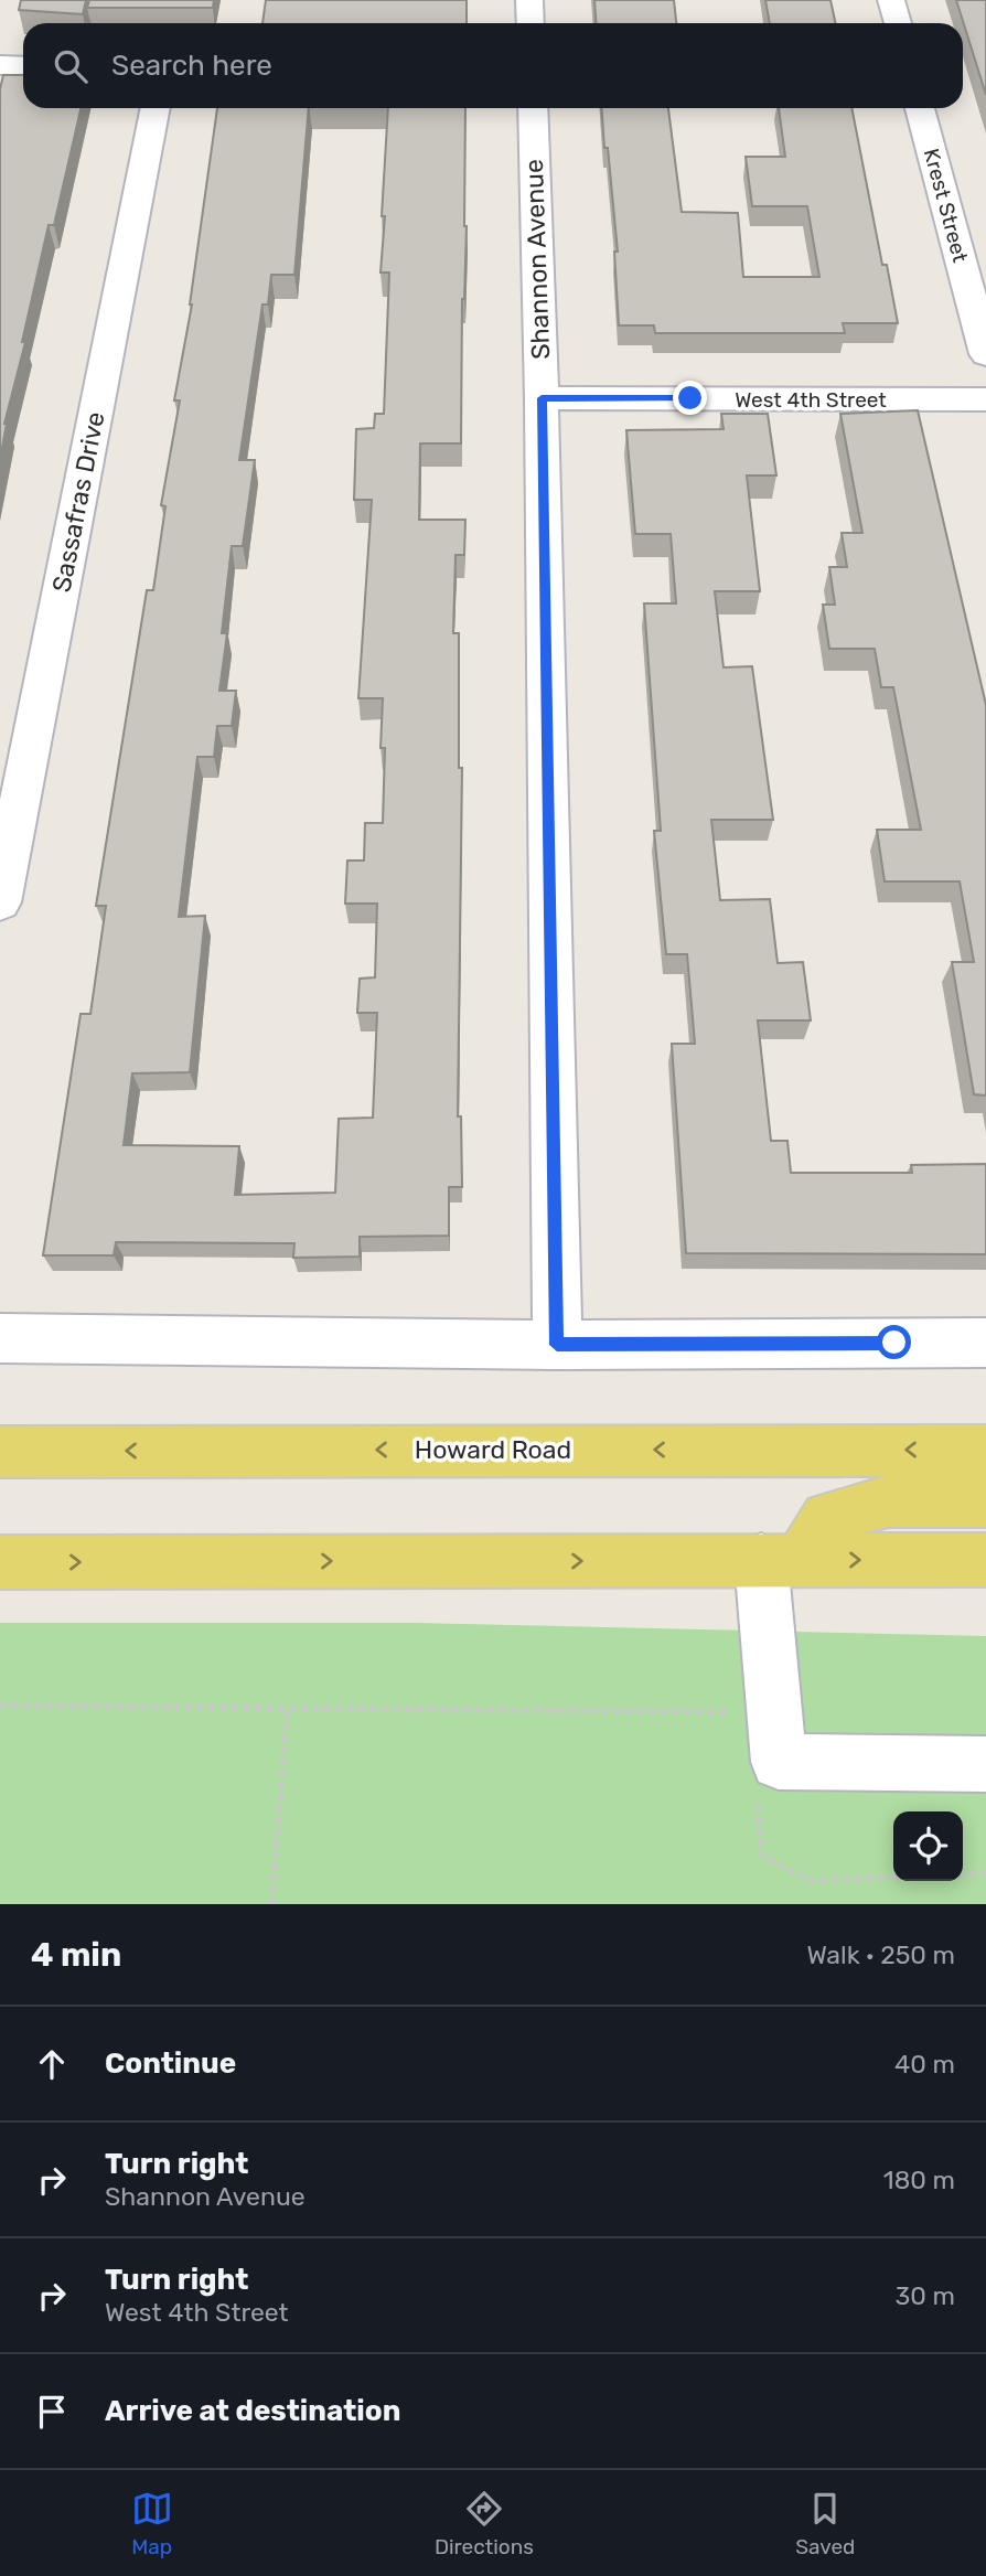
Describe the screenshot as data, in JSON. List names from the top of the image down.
{
  "streets": {
    "main road": ["Howard Road"],
    "street": [
      "Krest Street",
      "Shannon Avenue",
      "West 4th Street",
      "Sassafras Drive"
    ]
  },
  "crossings": [
    ["Shannon Avenue", "West 4th Street"]
  ],
  "page": {
    "search": "Search here",
    "heading": ["4 min", "Walk · 250 m"],
    "list": [
      ["Continue", "40 m"],
      ["Turn right", "Shannon Avenue", "180 m"],
      ["Turn right", "West 4th Street", "30 m"],
      "Arrive at destination"
    ],
    "nav": ["Map", "Directions", "Saved"]
  }
}
